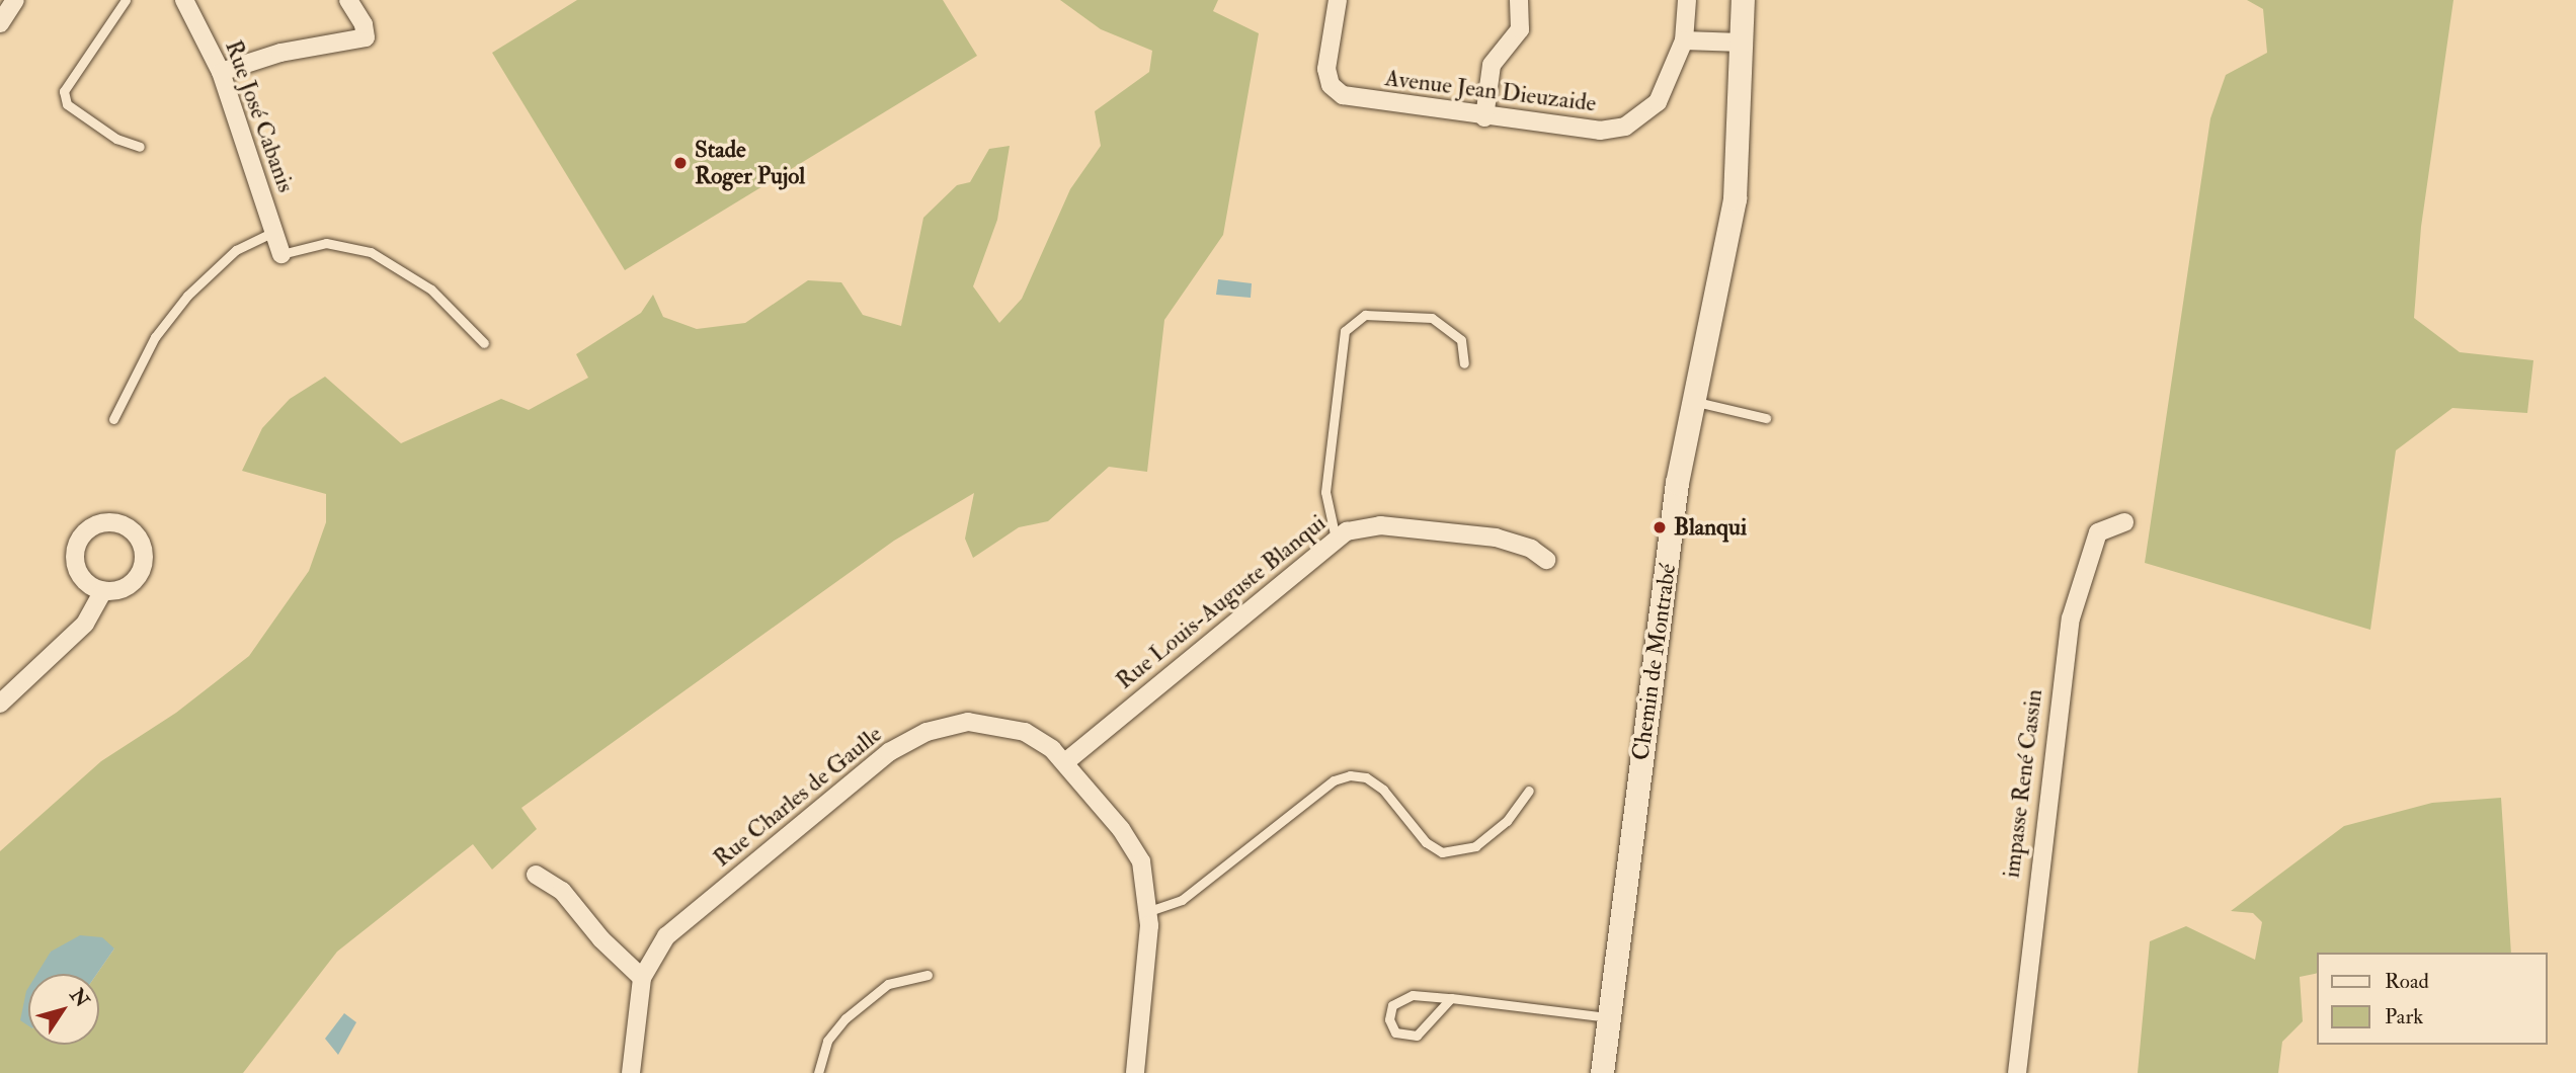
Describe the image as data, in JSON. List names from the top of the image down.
{
  "streets": {
    "street": [
      "Avenue Jean Dieuzaide",
      "Rue José Cabanis",
      "Rue Louis-Auguste Blanqui",
      "Chemin de Montrabé",
      "impasse René Cassin",
      "Rue Charles de Gaulle"
    ]
  },
  "crossings": [
    ["Rue Louis-Auguste Blanqui", "Rue Charles de Gaulle"]
  ],
  "places": ["Stade Roger Pujol", "Blanqui"],
  "legend": ["Road", "Park"],
  "north": "top right"
}
